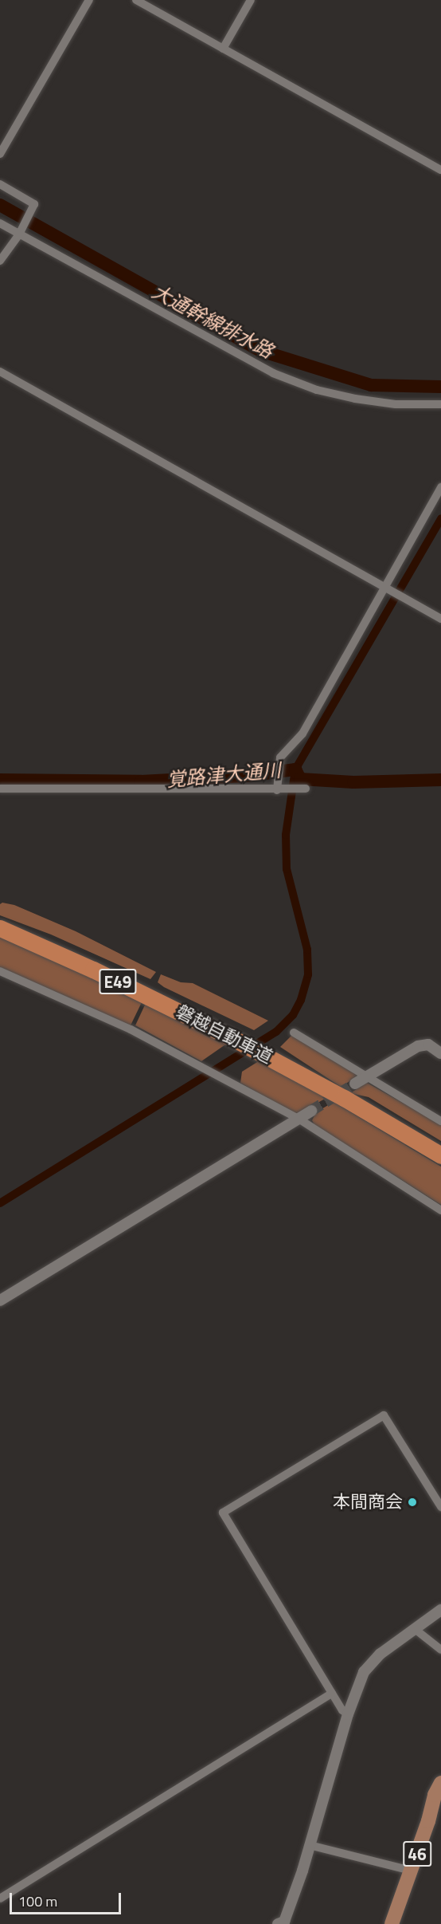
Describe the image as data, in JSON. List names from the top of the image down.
{
  "streets": {
    "highway": ["E49", "磐越自動車道"],
    "main road": ["46"]
  },
  "water": ["大通幹線排水路", "覚路津大通川"],
  "places": ["本間商会"],
  "scale_bar": "100 m"
}
